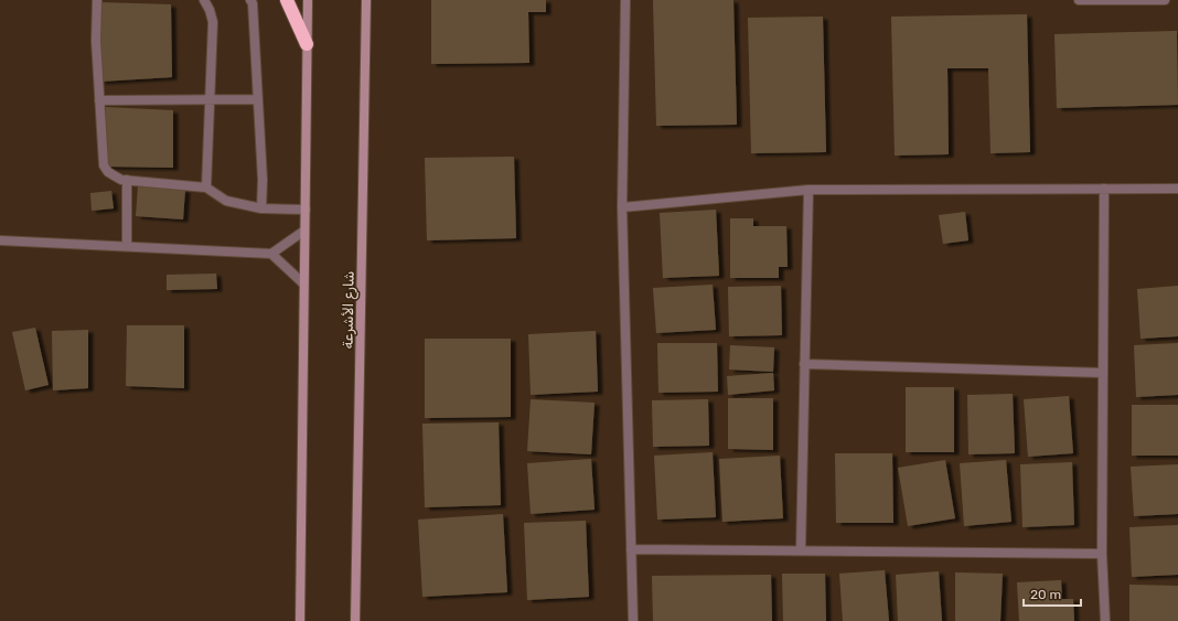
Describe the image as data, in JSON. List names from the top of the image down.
{
  "streets": {
    "street": ["شارع الأشرعة"]
  },
  "scale_bar": "20 m"
}
